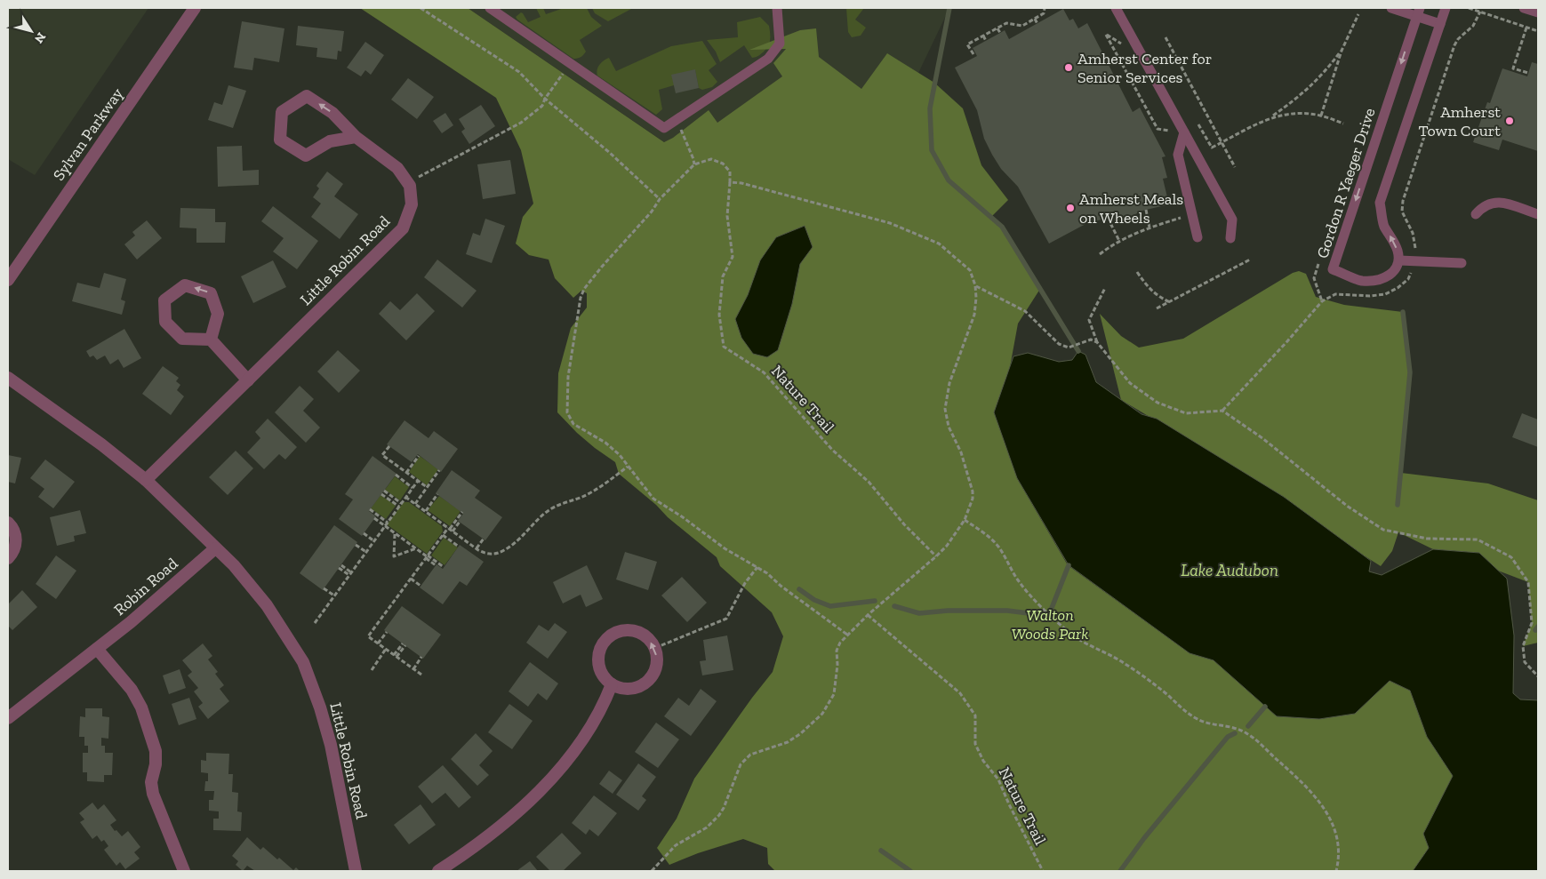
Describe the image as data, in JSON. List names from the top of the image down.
{
  "streets": {
    "street": ["Sylvan Parkway", "Little Robin Road", "Robin Road"],
    "lane": ["Gordon R Yaeger Drive"],
    "path": ["Nature Trail"]
  },
  "crossings": [
    ["Little Robin Road", "Robin Road"]
  ],
  "water": ["Lake Audubon"],
  "parks": ["Walton Woods Park"],
  "places": ["Amherst Center for Senior Services", "Amherst Town Court", "Amherst Meals on Wheels"],
  "north": "bottom right"
}
